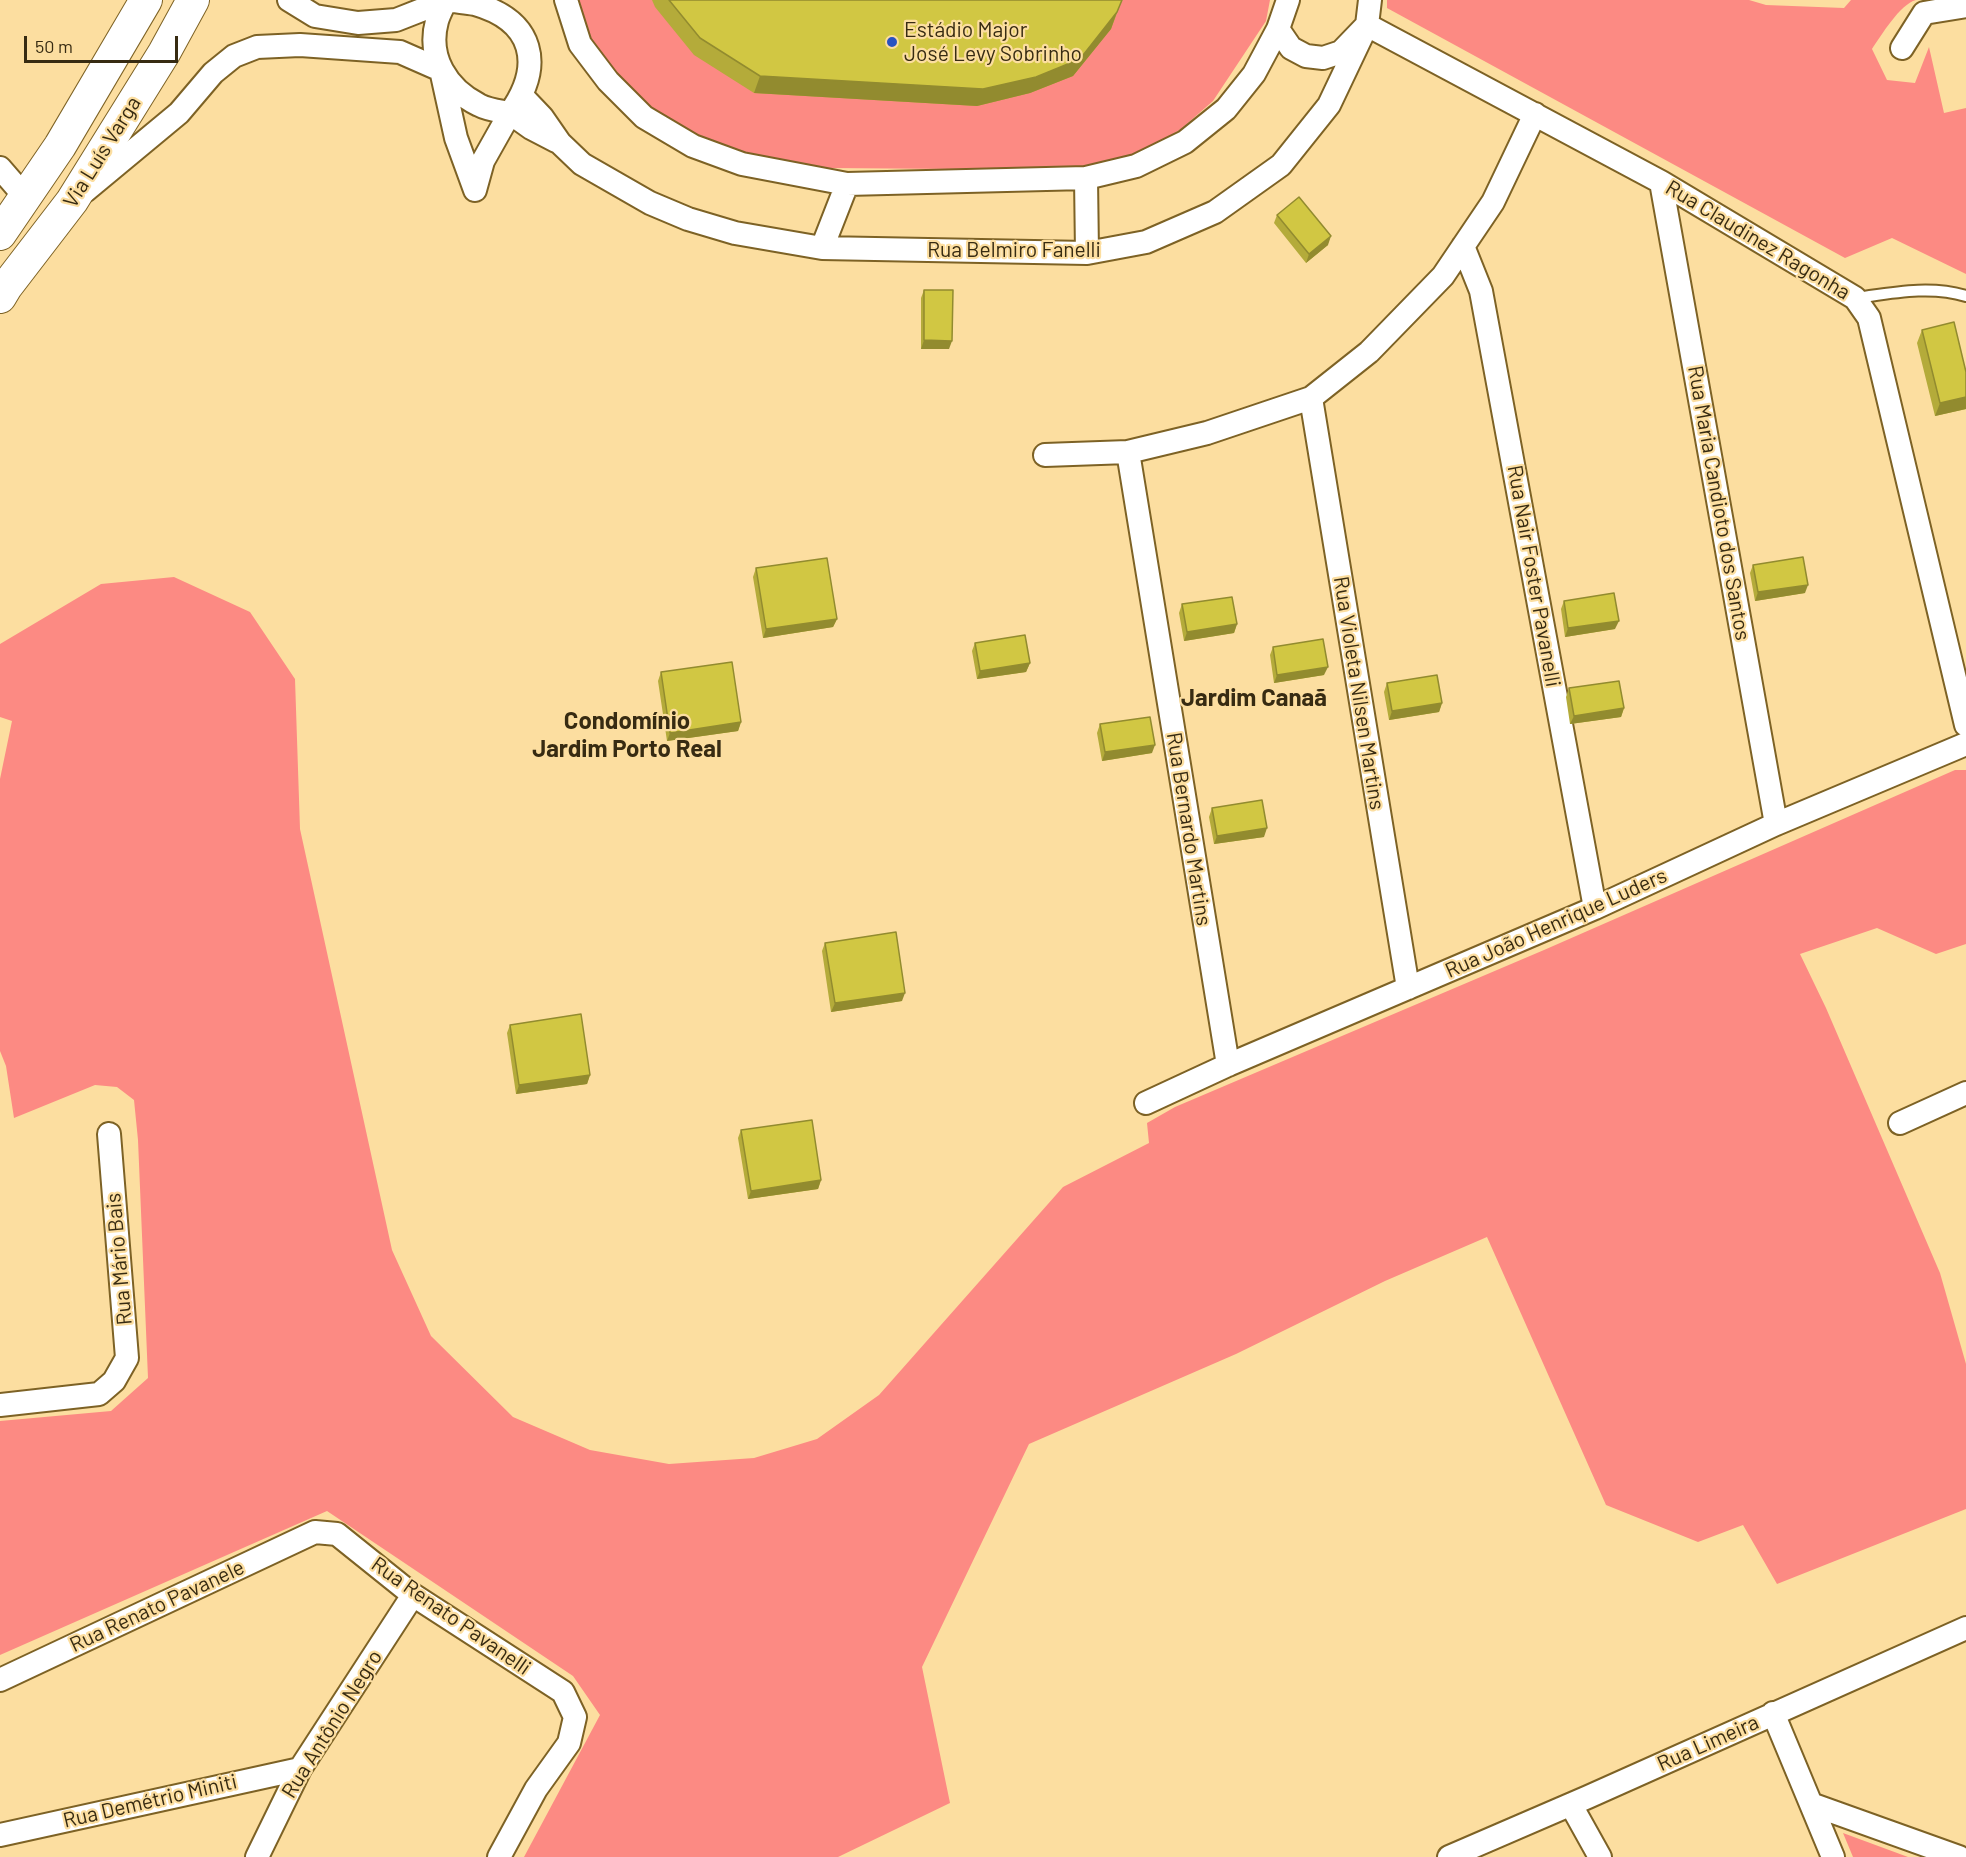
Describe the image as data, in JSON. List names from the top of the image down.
{
  "streets": {
    "main road": ["Via Luís Varga"],
    "street": [
      "Rua Claudinez Ragonha",
      "Rua Belmiro Fanelli",
      "Rua Maria Candioto dos Santos",
      "Rua Nair Foster Pavanelli",
      "Rua Violeta Nilsen Martins",
      "Rua Bernardo Martins",
      "Rua João Henrique Luders",
      "Rua Mário Bais",
      "Rua Renato Pavanele",
      "Rua Renato Pavanelli",
      "Rua Antônio Negro",
      "Rua Limeira",
      "Rua Demétrio Miniti"
    ]
  },
  "crossings": [
    ["Rua Claudinez Ragonha", "Rua Belmiro Fanelli"],
    ["Rua Claudinez Ragonha", "Rua Maria Candioto dos Santos"],
    ["Rua Maria Candioto dos Santos", "Rua João Henrique Luders"],
    ["Rua Nair Foster Pavanelli", "Rua João Henrique Luders"],
    ["Rua Violeta Nilsen Martins", "Rua João Henrique Luders"],
    ["Rua Bernardo Martins", "Rua João Henrique Luders"],
    ["Rua Renato Pavanele", "Rua Renato Pavanelli"],
    ["Rua Renato Pavanelli", "Rua Antônio Negro"],
    ["Rua Antônio Negro", "Rua Demétrio Miniti"]
  ],
  "districts": ["Jardim Canaã", "Condomínio Jardim Porto Real"],
  "places": ["Estádio Major José Levy Sobrinho"],
  "scale_bar": "50 m"
}
